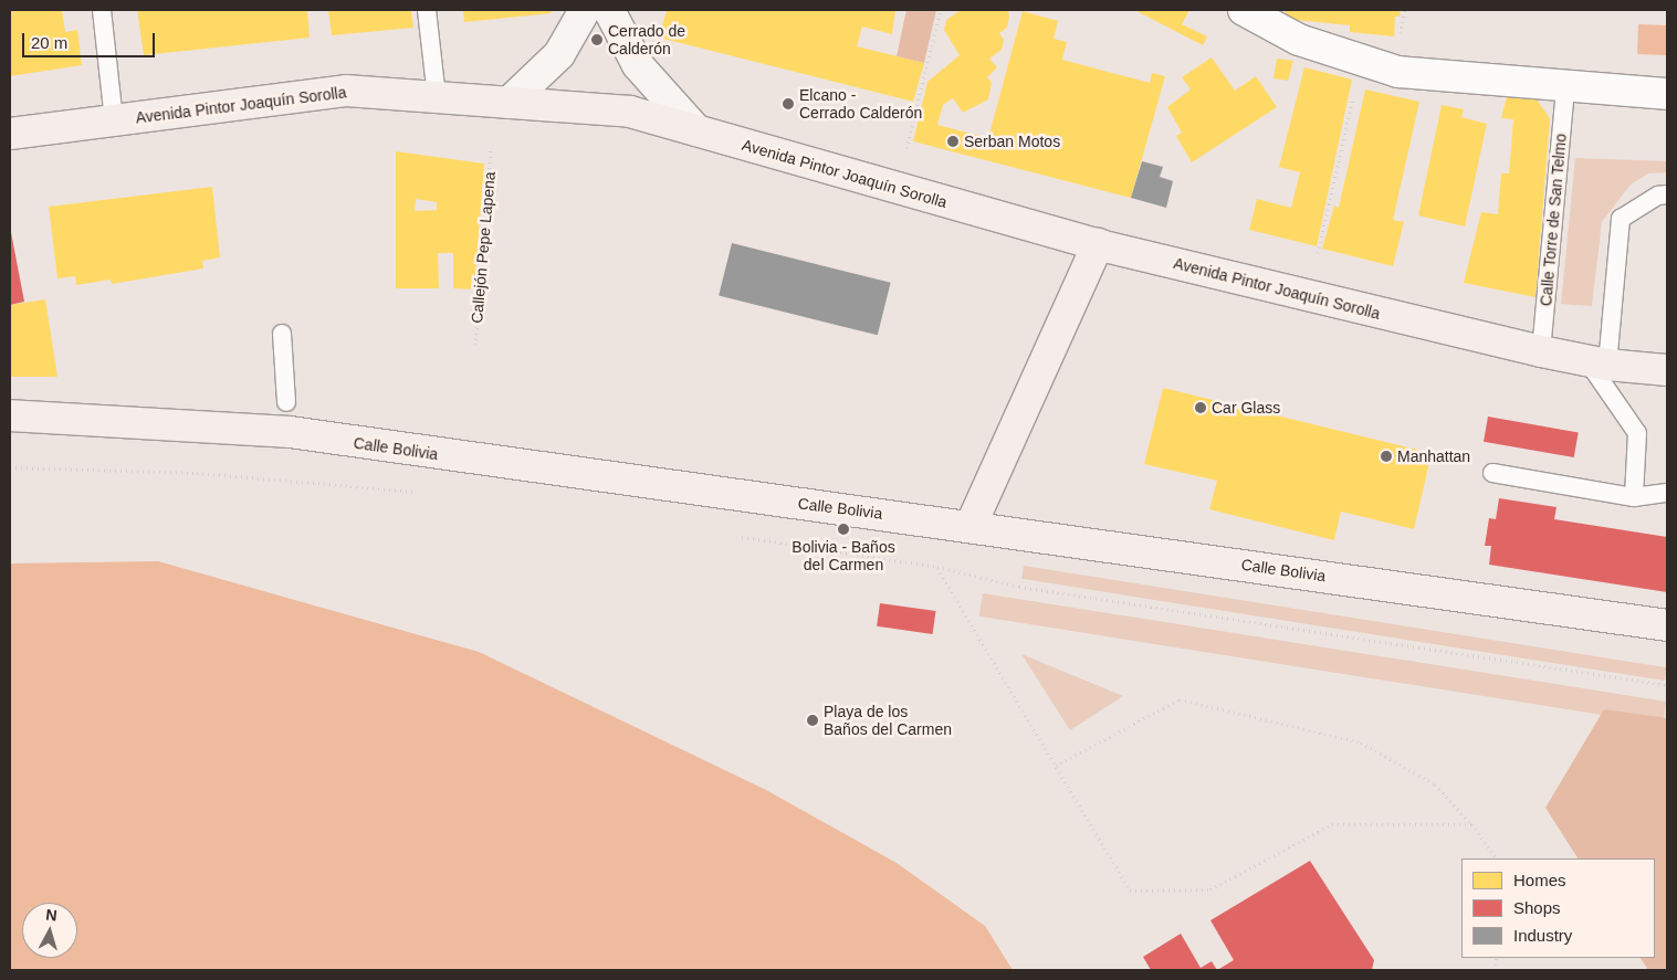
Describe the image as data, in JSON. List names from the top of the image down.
{
  "streets": {
    "main road": ["Avenida Pintor Joaquín Sorolla", "Calle Bolivia"],
    "lane": ["Calle Torre de San Telmo"],
    "path": ["Callejón Pepe Lapena"]
  },
  "crossings": [
    ["Avenida Pintor Joaquín Sorolla", "Calle Torre de San Telmo"]
  ],
  "places": [
    "Cerrado de Calderón",
    "Elcano - Cerrado Calderón",
    "Serban Motos",
    "Car Glass",
    "Manhattan",
    "Bolivia - Baños del Carmen",
    "Playa de los Baños del Carmen"
  ],
  "legend": ["Homes", "Shops", "Industry"],
  "scale_bar": "20 m",
  "north": "top"
}
